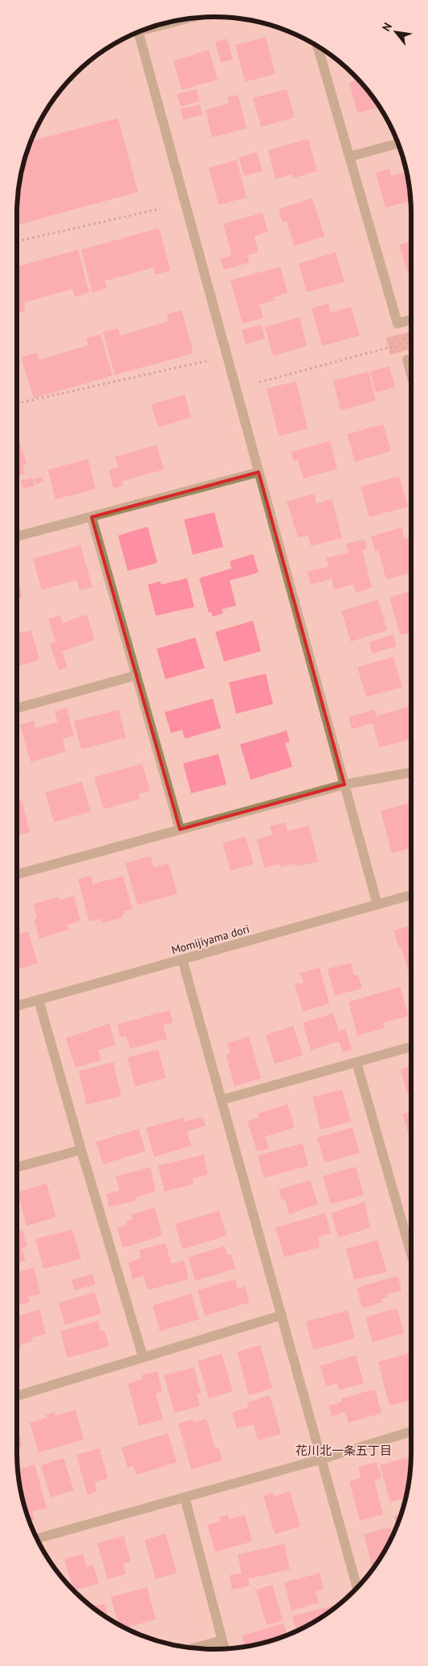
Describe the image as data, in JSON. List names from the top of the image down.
{
  "streets": {
    "street": ["Momijiyama dori"]
  },
  "districts": ["花川北一条五丁目"],
  "north": "top left"
}
